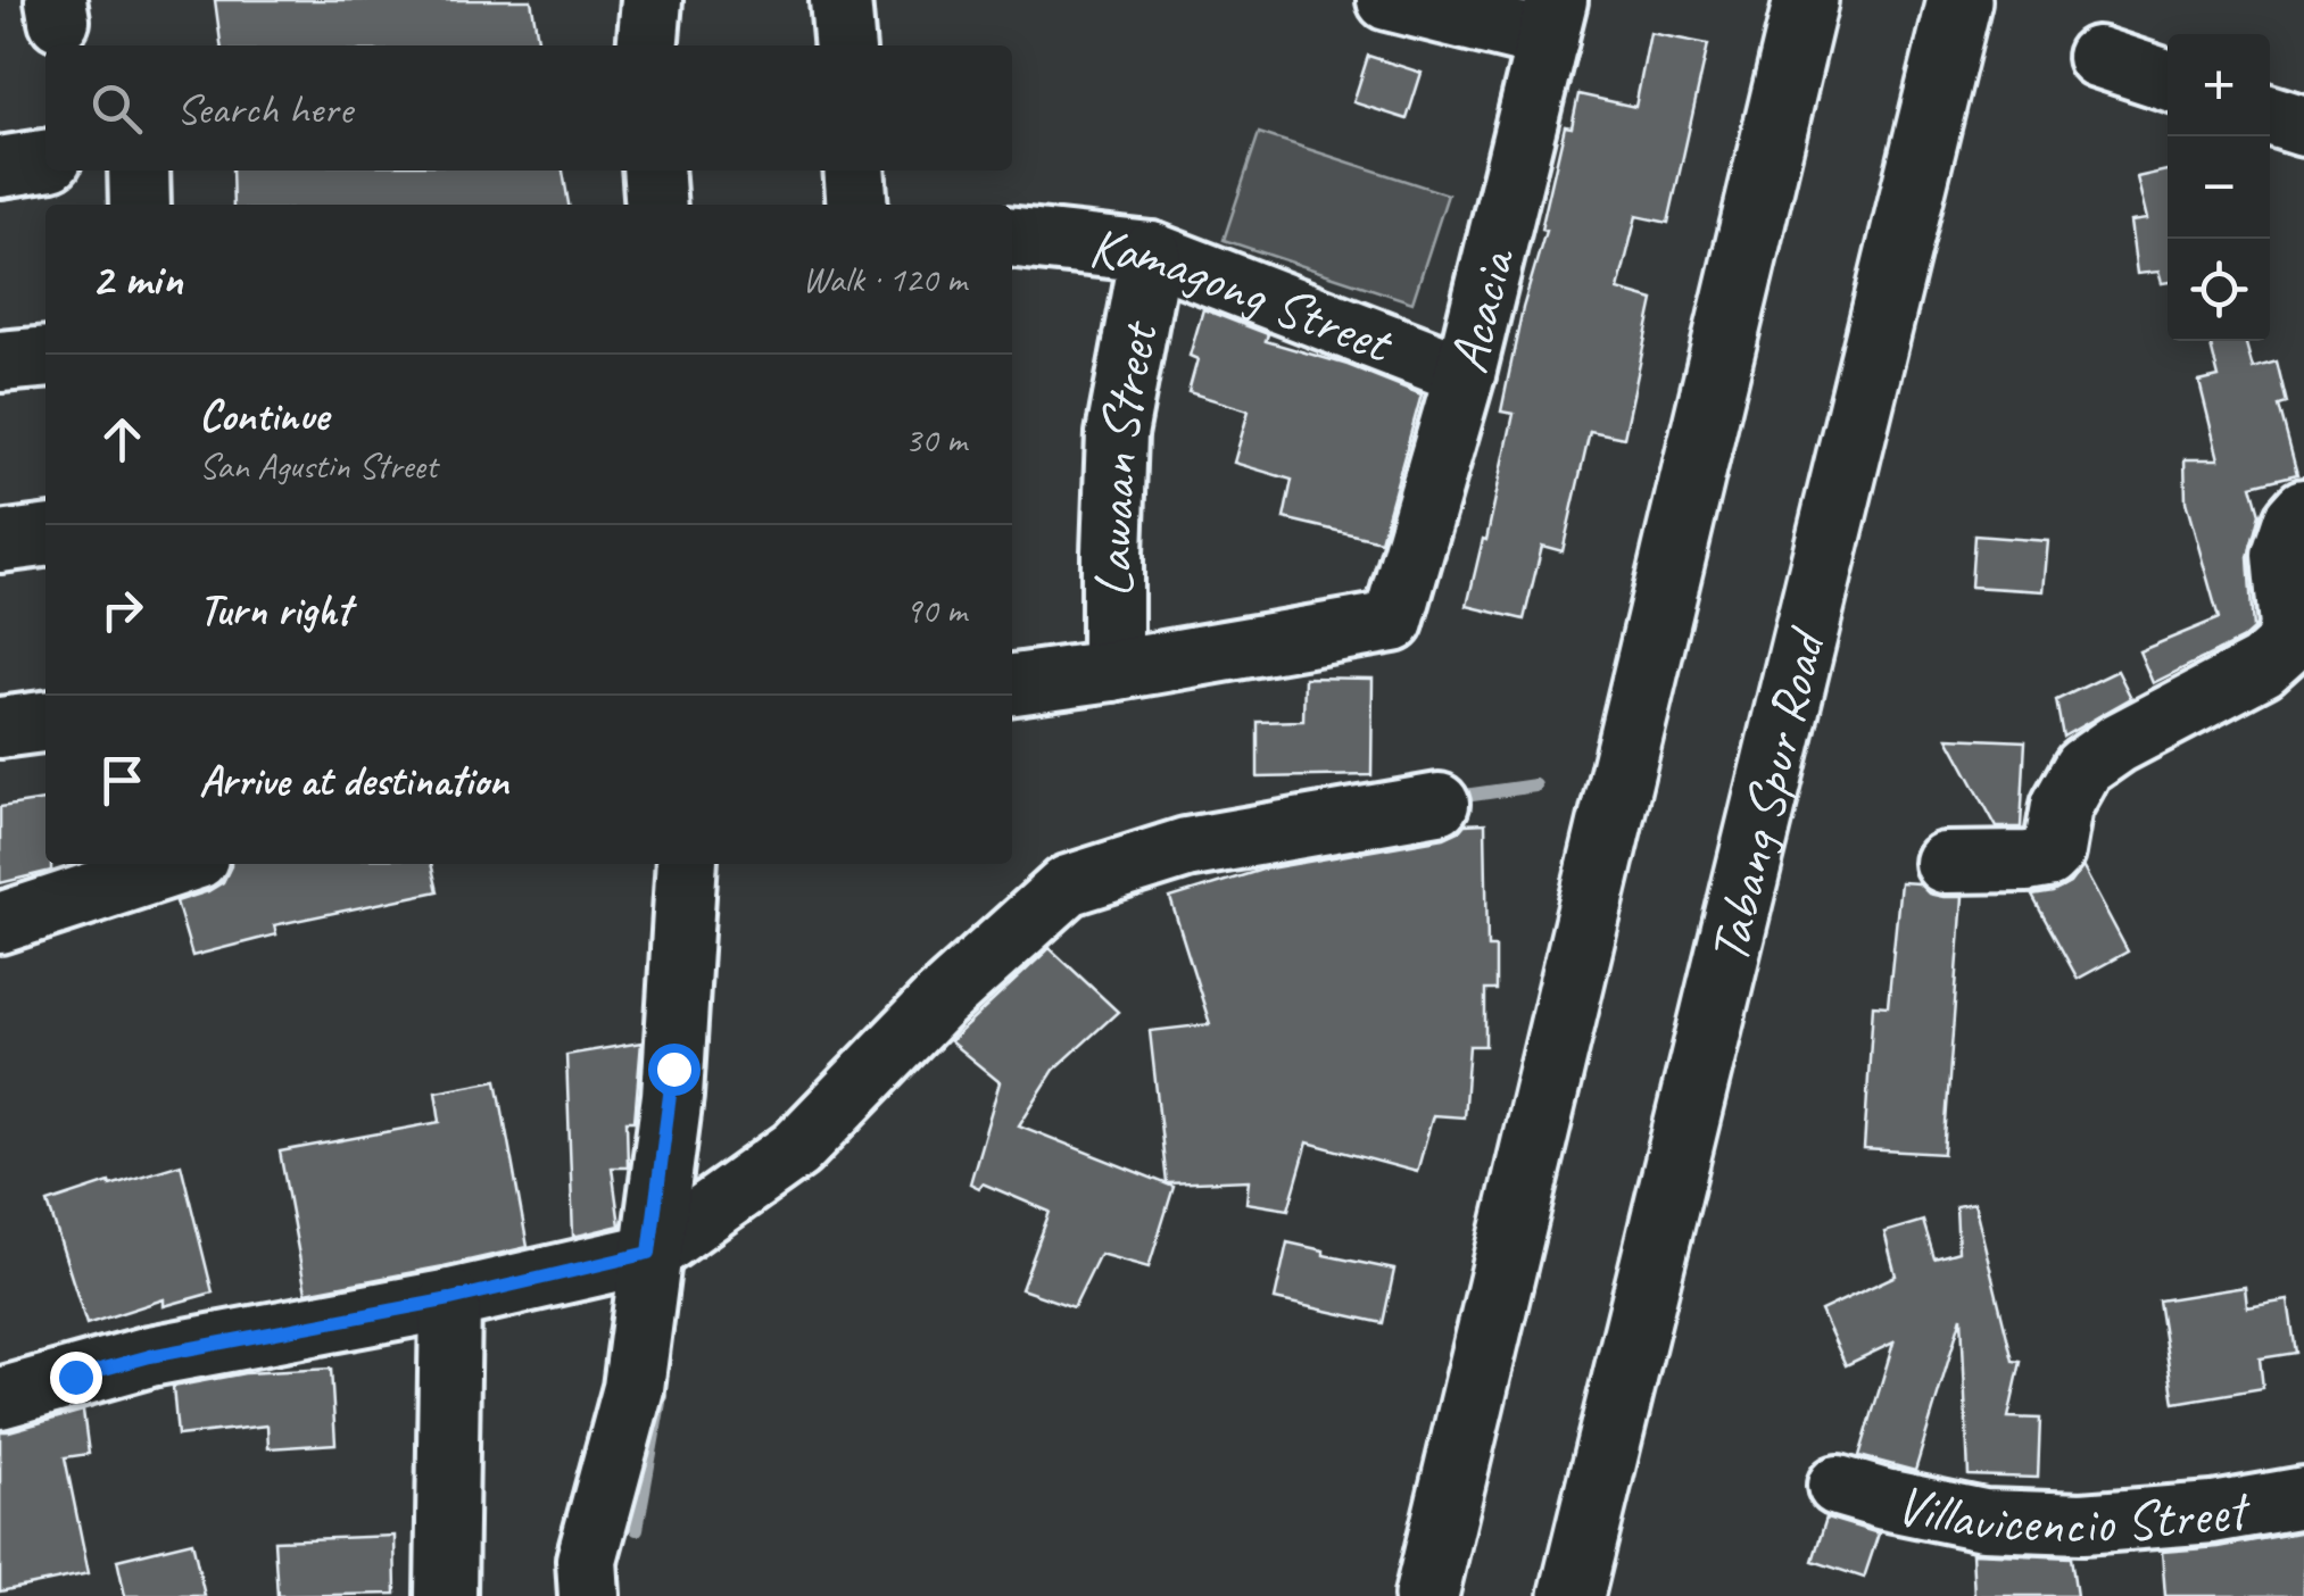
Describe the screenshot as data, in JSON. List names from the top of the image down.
{
  "streets": {
    "highway": ["Tabang Spur Road"],
    "street": [
      "Kamagong Street",
      "Acacia",
      "Lawaan Street",
      "Villavicencio Street"
    ]
  },
  "crossings": [
    ["Kamagong Street", "Acacia"],
    ["Kamagong Street", "Lawaan Street"],
    ["Acacia", "Lawaan Street"]
  ],
  "page": {
    "map_buttons": ["+", "−"],
    "search": "Search here",
    "heading": ["2 min", "Walk · 120 m"],
    "list": [
      ["Continue", "San Agustin Street", "30 m"],
      ["Turn right", "90 m"],
      "Arrive at destination"
    ]
  }
}
